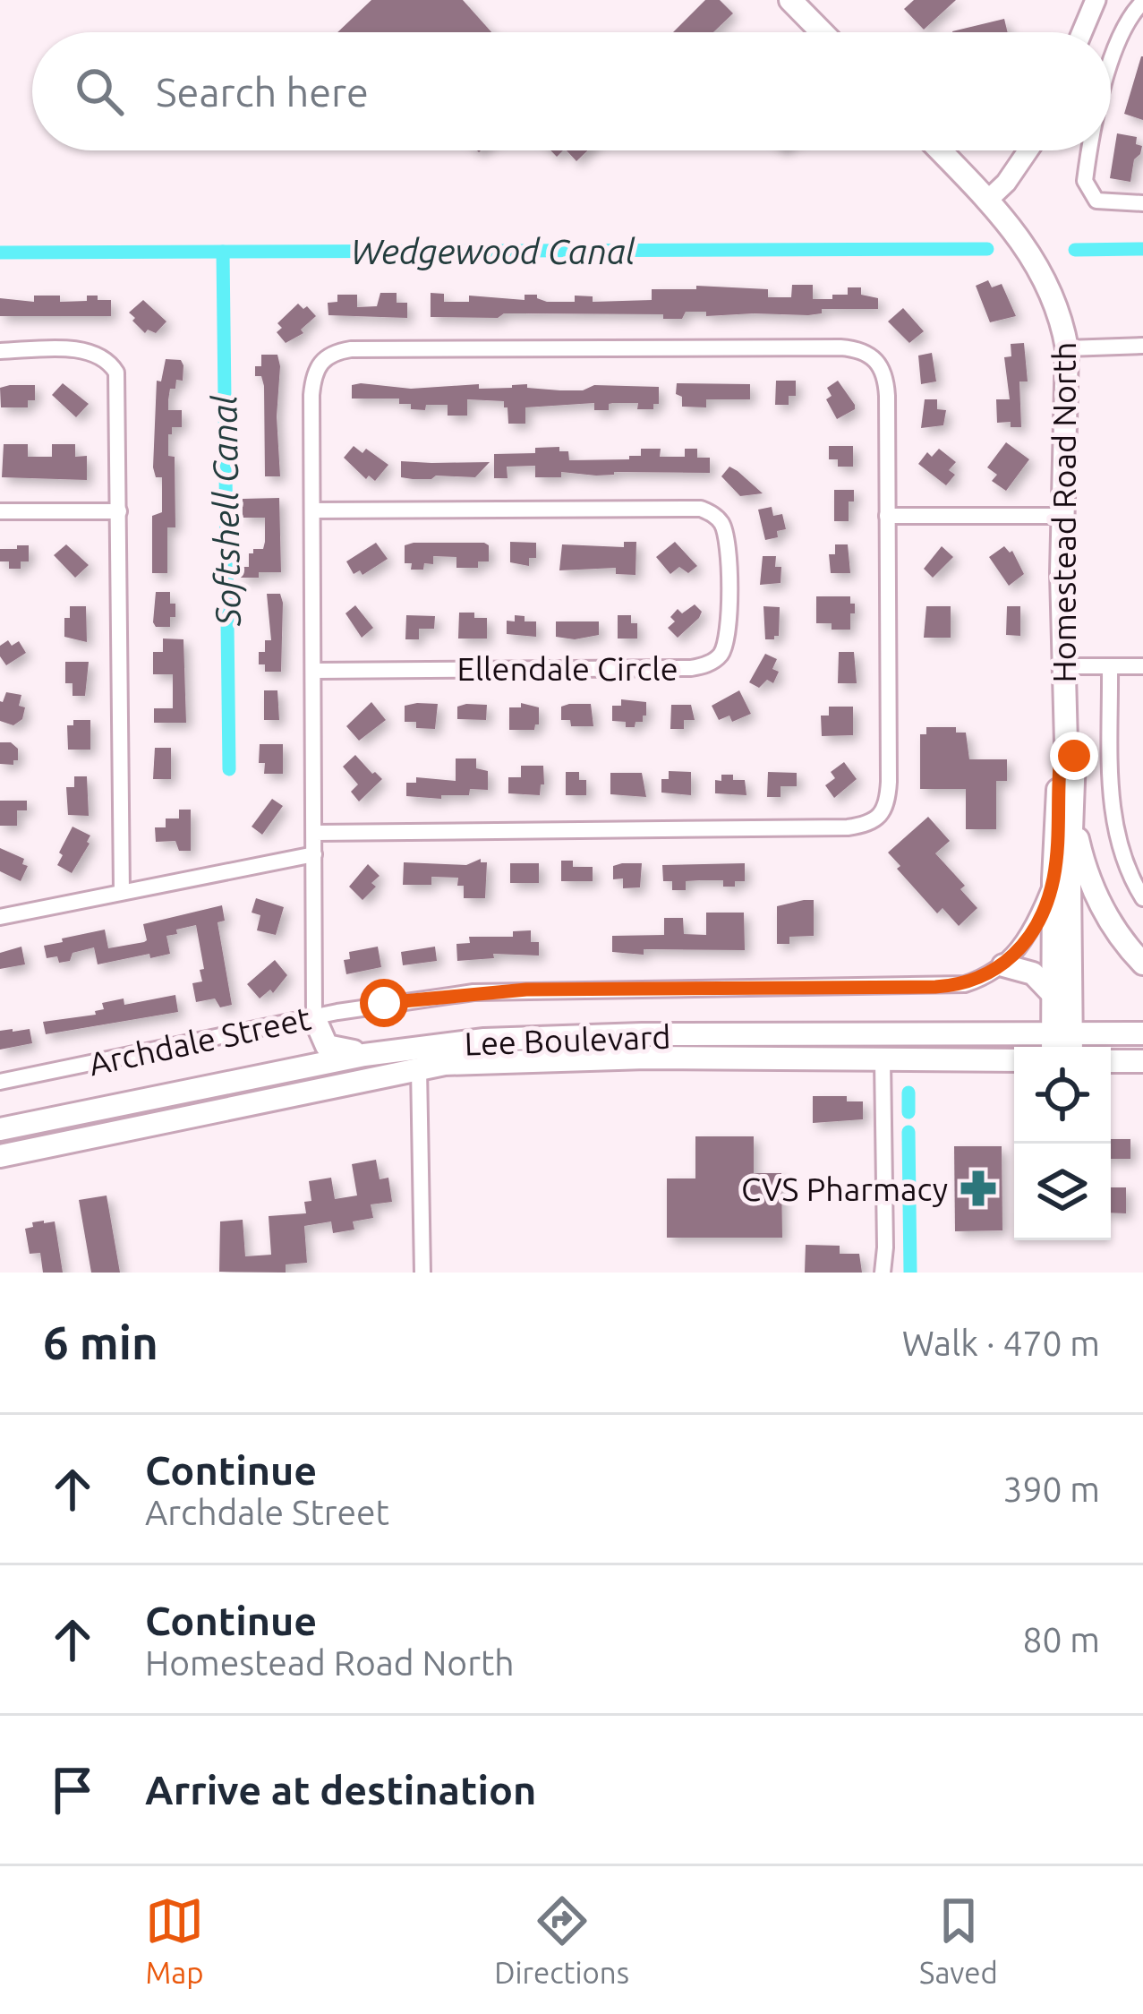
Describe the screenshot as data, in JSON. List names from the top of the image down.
{
  "streets": {
    "main road": ["Homestead Road North", "Lee Boulevard"],
    "street": ["Ellendale Circle", "Archdale Street"]
  },
  "crossings": [
    ["Homestead Road North", "Lee Boulevard"]
  ],
  "water": ["Wedgewood Canal", "Softshell Canal"],
  "places": {
    "pharmacy": ["CVS Pharmacy"]
  },
  "page": {
    "search": "Search here",
    "heading": ["6 min", "Walk · 470 m"],
    "list": [
      ["Continue", "Archdale Street", "390 m"],
      ["Continue", "Homestead Road North", "80 m"],
      "Arrive at destination"
    ],
    "nav": ["Map", "Directions", "Saved"]
  }
}
